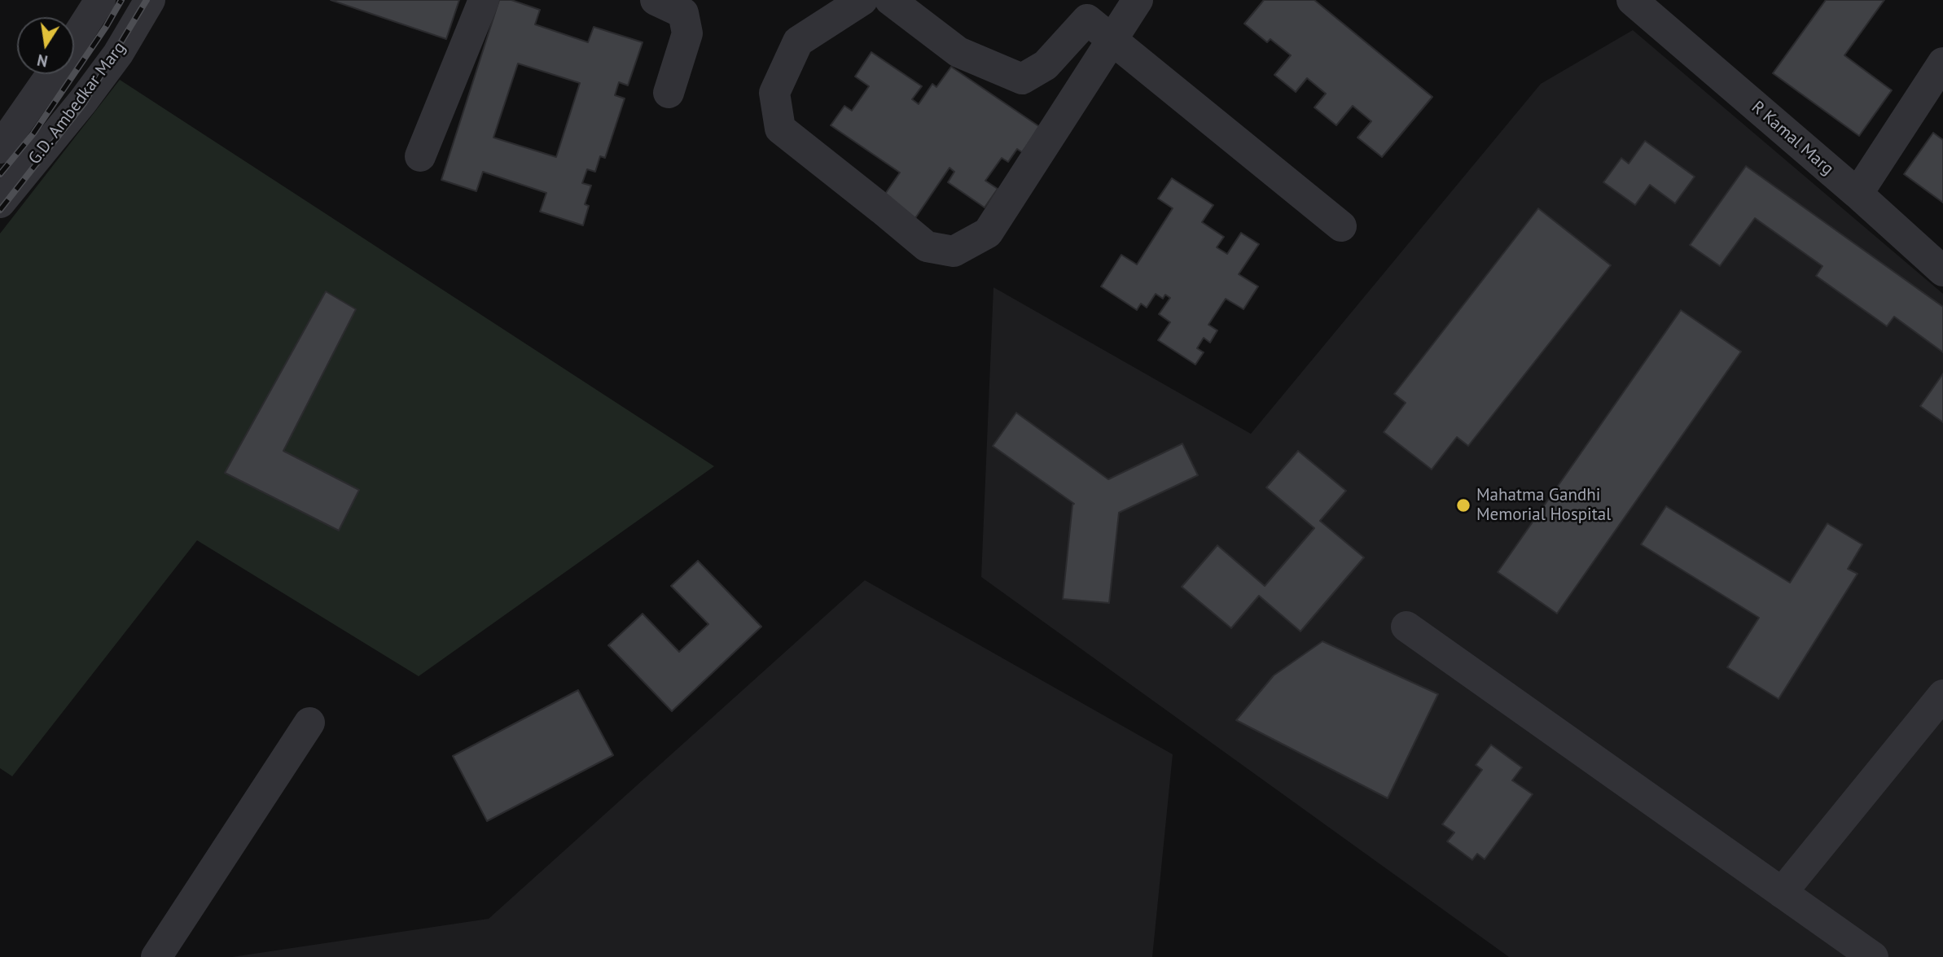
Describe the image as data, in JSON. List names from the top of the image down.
{
  "streets": {
    "street": ["G.D. Ambedkar Marg", "R Kamal Marg"]
  },
  "places": ["Mahatma Gandhi Memorial Hospital"],
  "north": "bottom"
}
